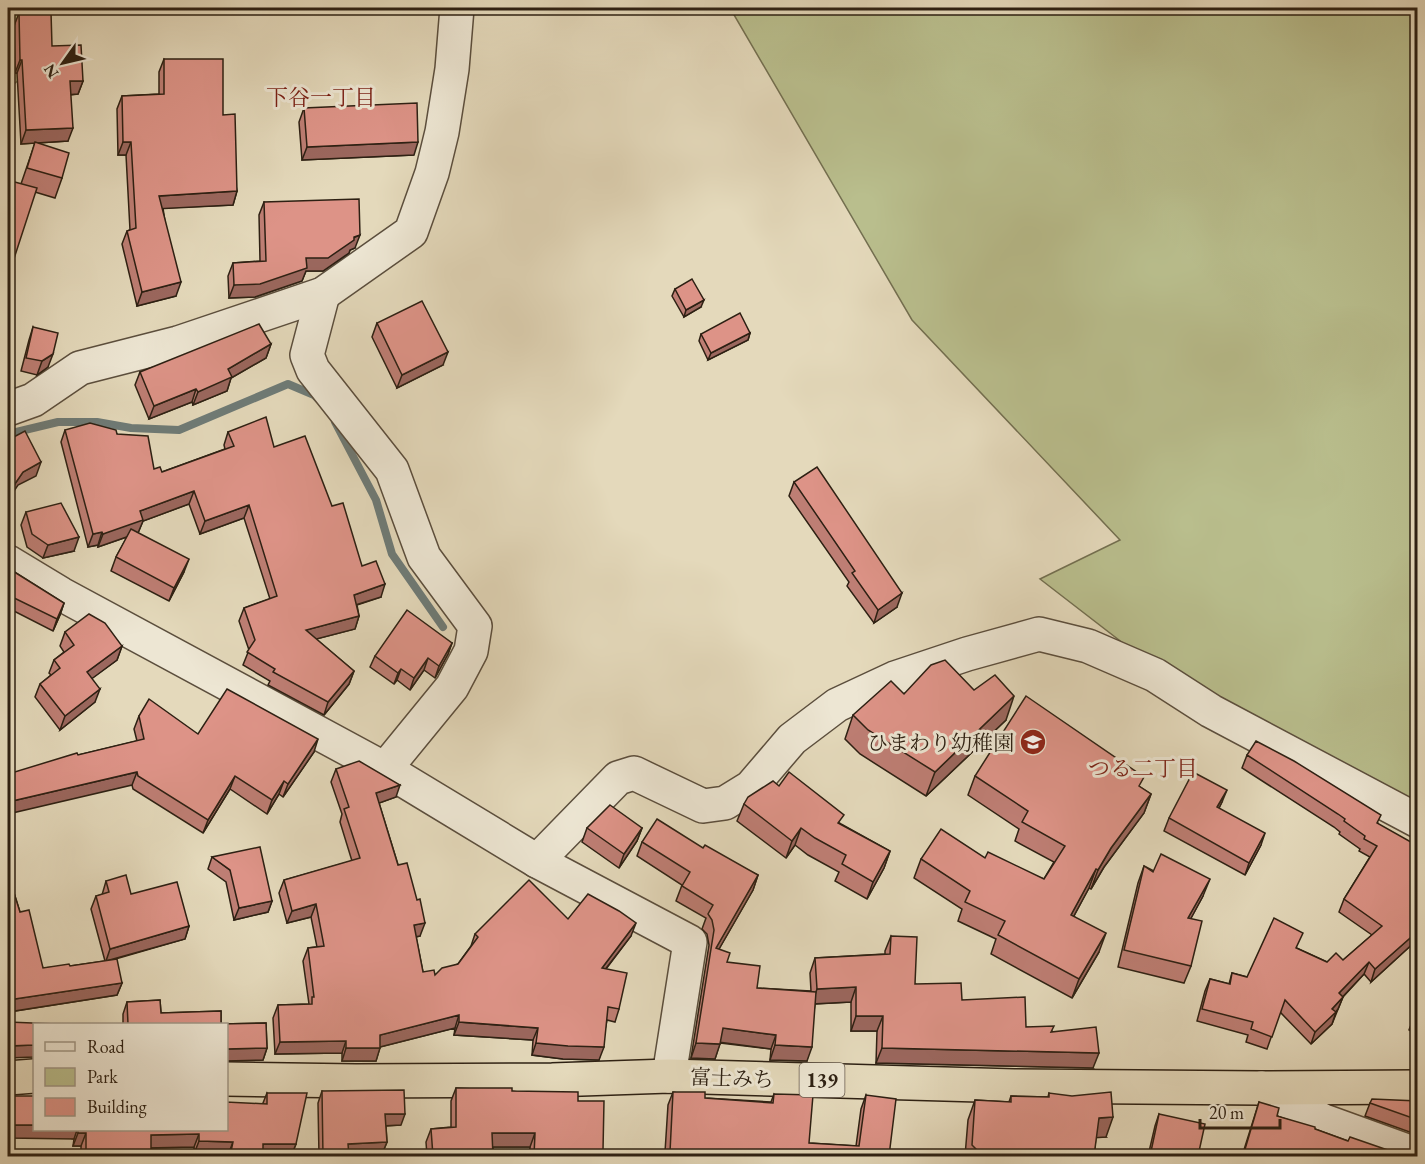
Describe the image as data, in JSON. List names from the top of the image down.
{
  "streets": {
    "highway": ["富士みち", "139"]
  },
  "districts": ["下谷一丁目", "つる二丁目"],
  "places": {
    "school or university": ["ひまわり幼稚園"]
  },
  "legend": ["Road", "Park", "Building"],
  "scale_bar": "20 m",
  "north": "bottom left"
}
